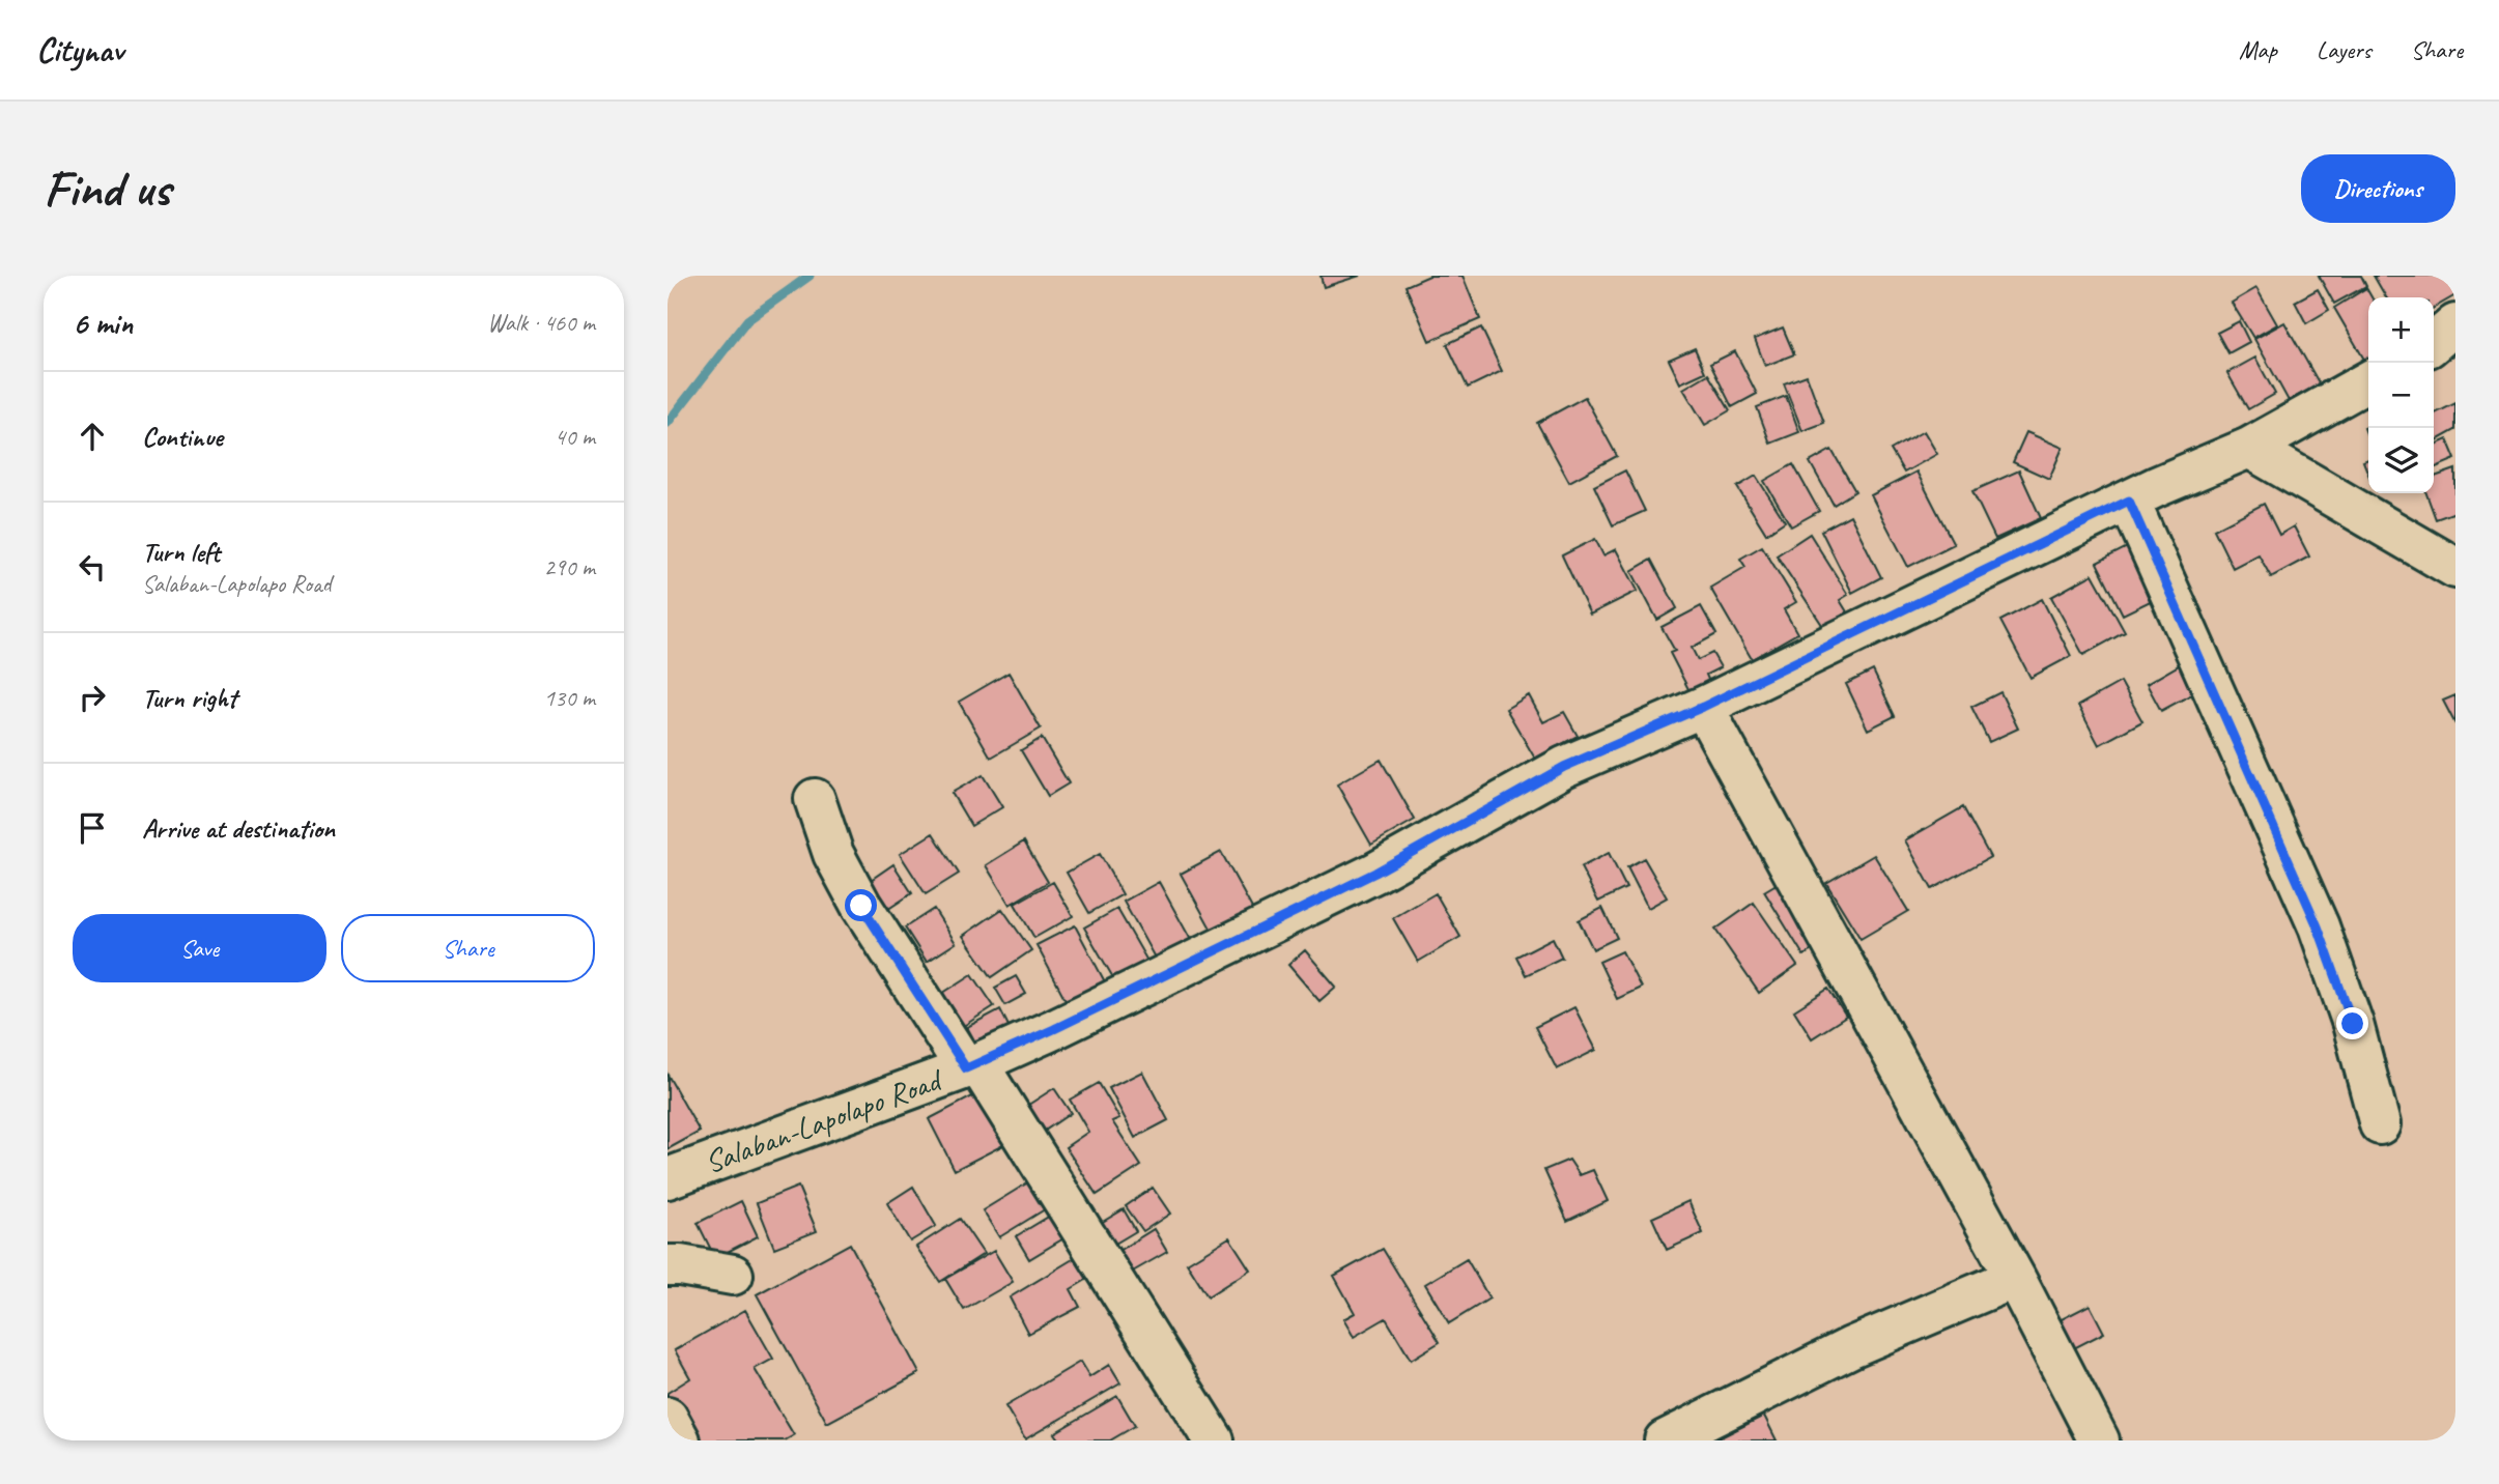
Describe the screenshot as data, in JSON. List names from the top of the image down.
{
  "streets": {
    "street": ["Salaban-Lapolapo Road"]
  },
  "page": {
    "header": "Citynav",
    "nav": ["Map", "Layers", "Share"],
    "buttons": [
      "Directions",
      ["Save", "Share"]
    ],
    "title": "Find us",
    "heading": ["6 min", "Walk · 460 m"],
    "map_buttons": ["+", "−"],
    "list": [
      ["Continue", "40 m"],
      ["Turn left", "Salaban-Lapolapo Road", "290 m"],
      ["Turn right", "130 m"],
      "Arrive at destination"
    ]
  }
}
